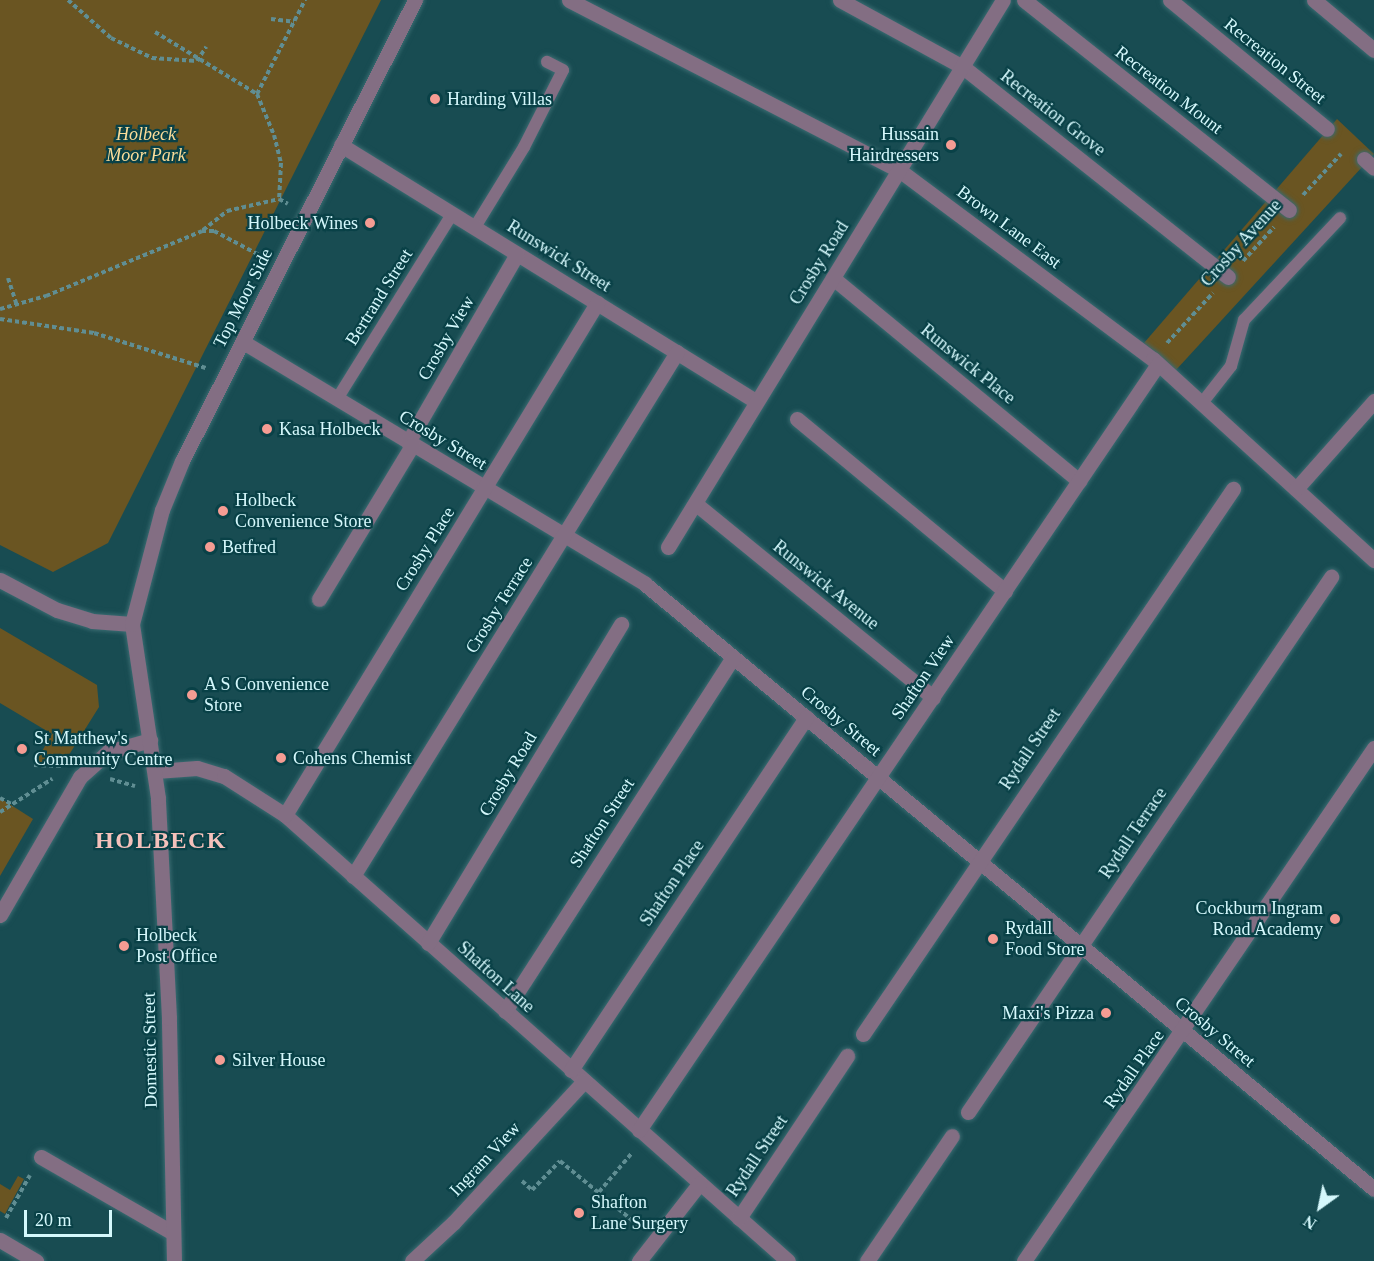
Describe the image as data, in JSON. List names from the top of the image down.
{
  "streets": {
    "street": [
      "Recreation Street",
      "Recreation Mount",
      "Recreation Grove",
      "Brown Lane East",
      "Runswick Street",
      "Crosby Road",
      "Top Moor Side",
      "Crosby View",
      "Runswick Place",
      "Crosby Street",
      "Crosby Place",
      "Runswick Avenue",
      "Crosby Terrace",
      "Shafton View",
      "Rydall Street",
      "Shafton Street",
      "Rydall Terrace",
      "Shafton Place",
      "Shafton Lane",
      "Domestic Street",
      "Rydall Place",
      "Ingram View"
    ],
    "lane": ["Bertrand Street"],
    "path": ["Crosby Avenue"]
  },
  "crossings": [
    ["Recreation Mount", "Crosby Avenue"],
    ["Recreation Grove", "Crosby Avenue"],
    ["Recreation Grove", "Crosby Road"],
    ["Brown Lane East", "Crosby Avenue"],
    ["Brown Lane East", "Crosby Road"],
    ["Brown Lane East", "Shafton View"],
    ["Crosby Avenue", "Shafton View"],
    ["Runswick Street", "Crosby Road"],
    ["Runswick Street", "Bertrand Street"],
    ["Runswick Street", "Top Moor Side"],
    ["Runswick Street", "Crosby View"],
    ["Runswick Street", "Crosby Place"],
    ["Runswick Street", "Crosby Terrace"],
    ["Crosby Road", "Runswick Place"],
    ["Crosby Road", "Runswick Avenue"],
    ["Crosby Road", "Shafton Lane"],
    ["Bertrand Street", "Crosby Street"],
    ["Top Moor Side", "Crosby Street"],
    ["Top Moor Side", "Domestic Street"],
    ["Crosby View", "Crosby Street"],
    ["Runswick Place", "Shafton View"],
    ["Crosby Street", "Crosby Place"],
    ["Crosby Street", "Crosby Terrace"],
    ["Crosby Street", "Shafton View"],
    ["Crosby Street", "Rydall Street"],
    ["Crosby Street", "Shafton Street"],
    ["Crosby Street", "Rydall Terrace"],
    ["Crosby Street", "Shafton Place"],
    ["Crosby Street", "Rydall Place"],
    ["Crosby Place", "Shafton Lane"],
    ["Runswick Avenue", "Shafton View"],
    ["Crosby Terrace", "Shafton Lane"],
    ["Shafton View", "Shafton Lane"],
    ["Rydall Street", "Shafton Lane"],
    ["Shafton Street", "Shafton Lane"],
    ["Shafton Place", "Shafton Lane"],
    ["Shafton Lane", "Domestic Street"],
    ["Shafton Lane", "Ingram View"]
  ],
  "districts": ["HOLBECK"],
  "parks": ["Holbeck Moor Park"],
  "places": [
    "Harding Villas",
    "Hussain Hairdressers",
    "Holbeck Wines",
    "Kasa Holbeck",
    "Holbeck Convenience Store",
    "Betfred",
    "A S Convenience Store",
    "St Matthew's Community Centre",
    "Cohens Chemist",
    "Cockburn Ingram Road Academy",
    "Rydall Food Store",
    "Holbeck Post Office",
    "Maxi's Pizza",
    "Silver House",
    "Shafton Lane Surgery"
  ],
  "scale_bar": "20 m",
  "north": "bottom left"
}
